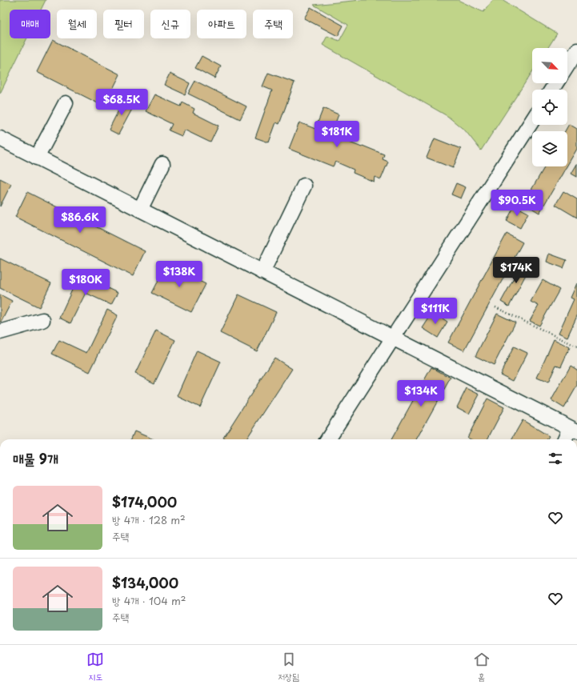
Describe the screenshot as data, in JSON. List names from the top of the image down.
{
  "north": "bottom right",
  "page": {
    "chip": [
      "매매",
      "월세",
      "필터",
      "신규",
      "아파트",
      "주택"
    ],
    "price": [
      "$68.5K",
      "$181K",
      "$90.5K",
      "$86.6K",
      "$174K",
      "$138K",
      "$180K",
      "$111K",
      "$134K"
    ],
    "heading": "매물 9개",
    "list": [
      {
        "name": "$174,000",
        "note": "방 4개 · 128 m² · 주택"
      },
      {
        "name": "$134,000",
        "note": "방 4개 · 104 m² · 주택"
      }
    ],
    "tabs": ["지도", "저장됨", "홈"]
  }
}
